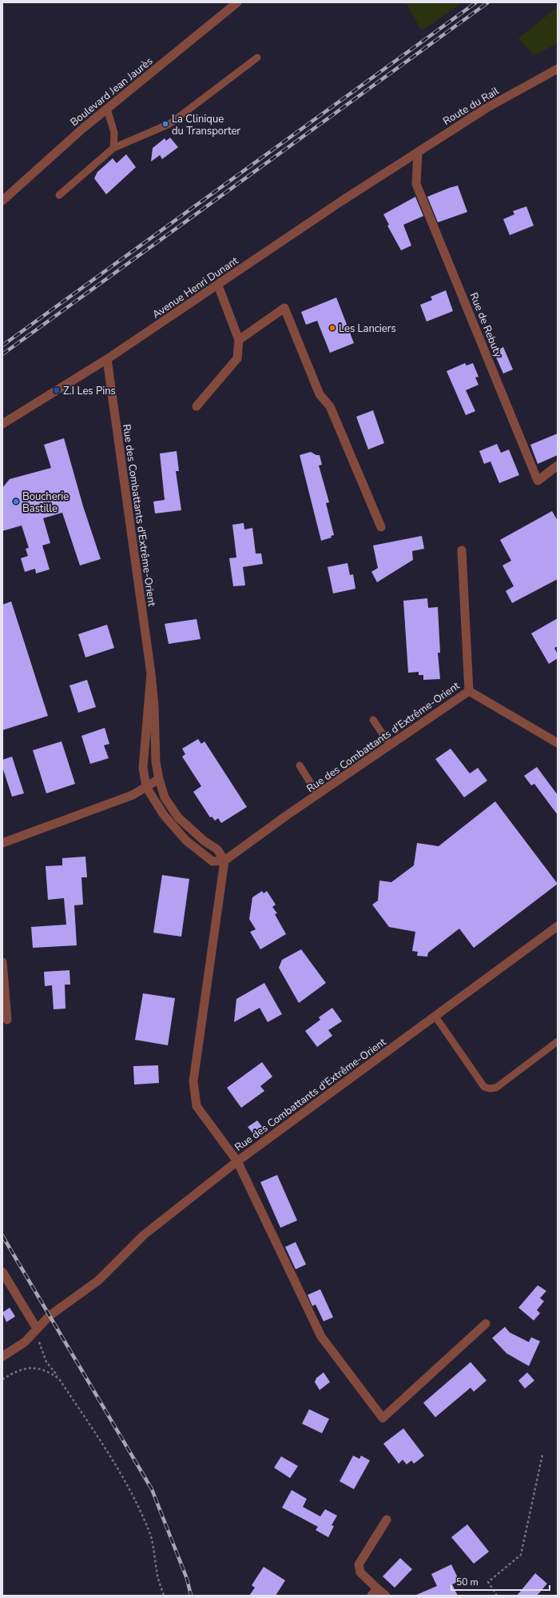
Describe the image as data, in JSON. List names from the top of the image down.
{
  "streets": {
    "street": [
      "Boulevard Jean Jaurès",
      "Route du Rail",
      "Avenue Henri Dunant",
      "Rue de Rebuty",
      "Rue des Combattants d'Extrême-Orient"
    ]
  },
  "crossings": [
    ["Route du Rail", "Avenue Henri Dunant"],
    ["Route du Rail", "Rue de Rebuty"],
    ["Avenue Henri Dunant", "Rue des Combattants d'Extrême-Orient"]
  ],
  "places": {
    "other": ["La Clinique du Transporter", "Les Lanciers", "Boucherie Bastille"],
    "transit": ["Z.I Les Pins"]
  },
  "scale_bar": "50 m"
}
